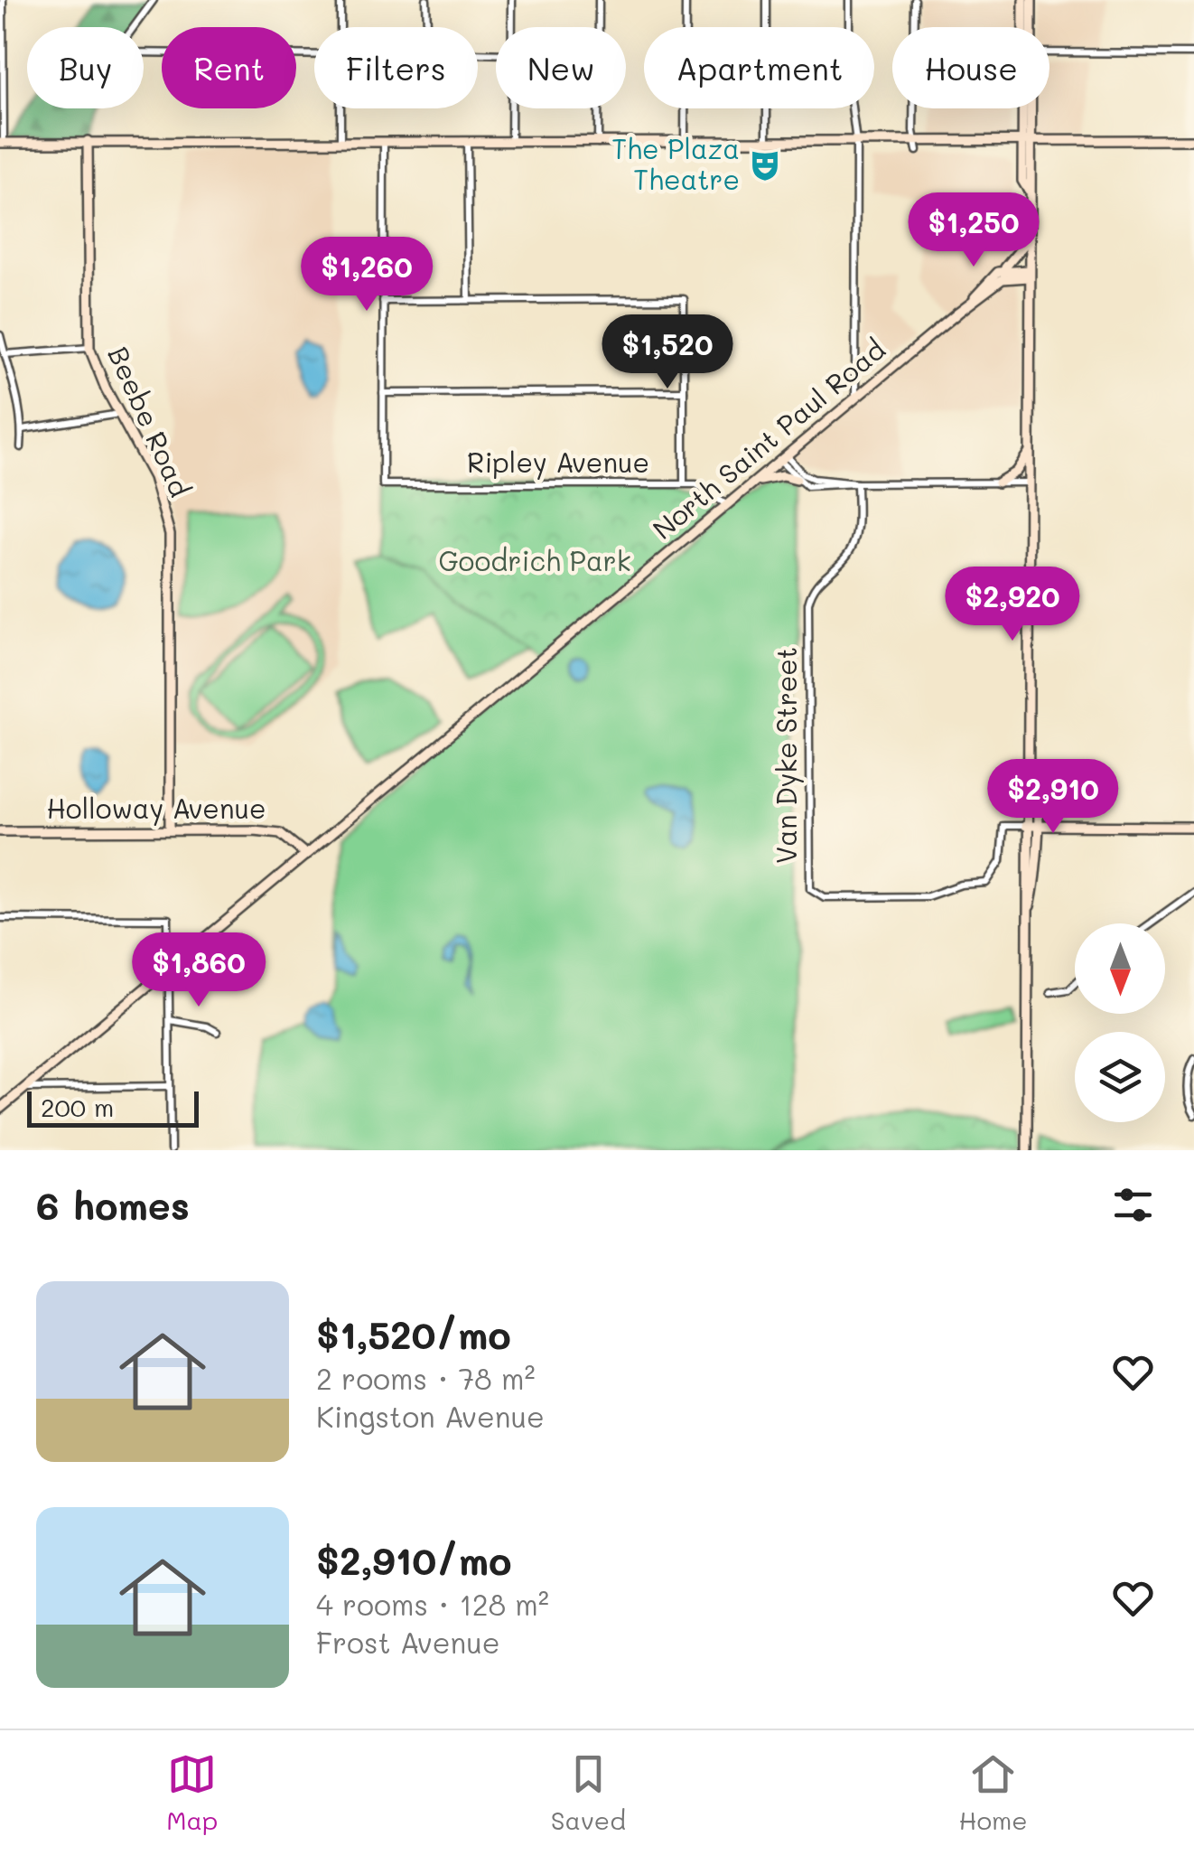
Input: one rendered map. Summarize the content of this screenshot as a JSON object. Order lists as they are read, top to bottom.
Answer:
{
  "streets": {
    "street": [
      "Beebe Road",
      "North Saint Paul Road",
      "Ripley Avenue",
      "Van Dyke Street",
      "Holloway Avenue"
    ]
  },
  "crossings": [
    ["Beebe Road", "Holloway Avenue"],
    ["North Saint Paul Road", "Ripley Avenue"],
    ["North Saint Paul Road", "Holloway Avenue"]
  ],
  "parks": ["Goodrich Park"],
  "places": {
    "theatre": ["The Plaza Theatre"]
  },
  "scale_bar": "200 m",
  "north": "bottom",
  "page": {
    "chip": [
      "Buy",
      "Rent",
      "Filters",
      "New",
      "Apartment",
      "House"
    ],
    "price": [
      "$1,250",
      "$1,260",
      "$1,520",
      "$2,920",
      "$2,910",
      "$1,860"
    ],
    "scale": "200 m",
    "heading": "6 homes",
    "list": [
      {
        "name": "$1,520/mo",
        "note": "2 rooms · 78 m² · Kingston Avenue"
      },
      {
        "name": "$2,910/mo",
        "note": "4 rooms · 128 m² · Frost Avenue"
      }
    ],
    "tabs": ["Map", "Saved", "Home"]
  }
}
